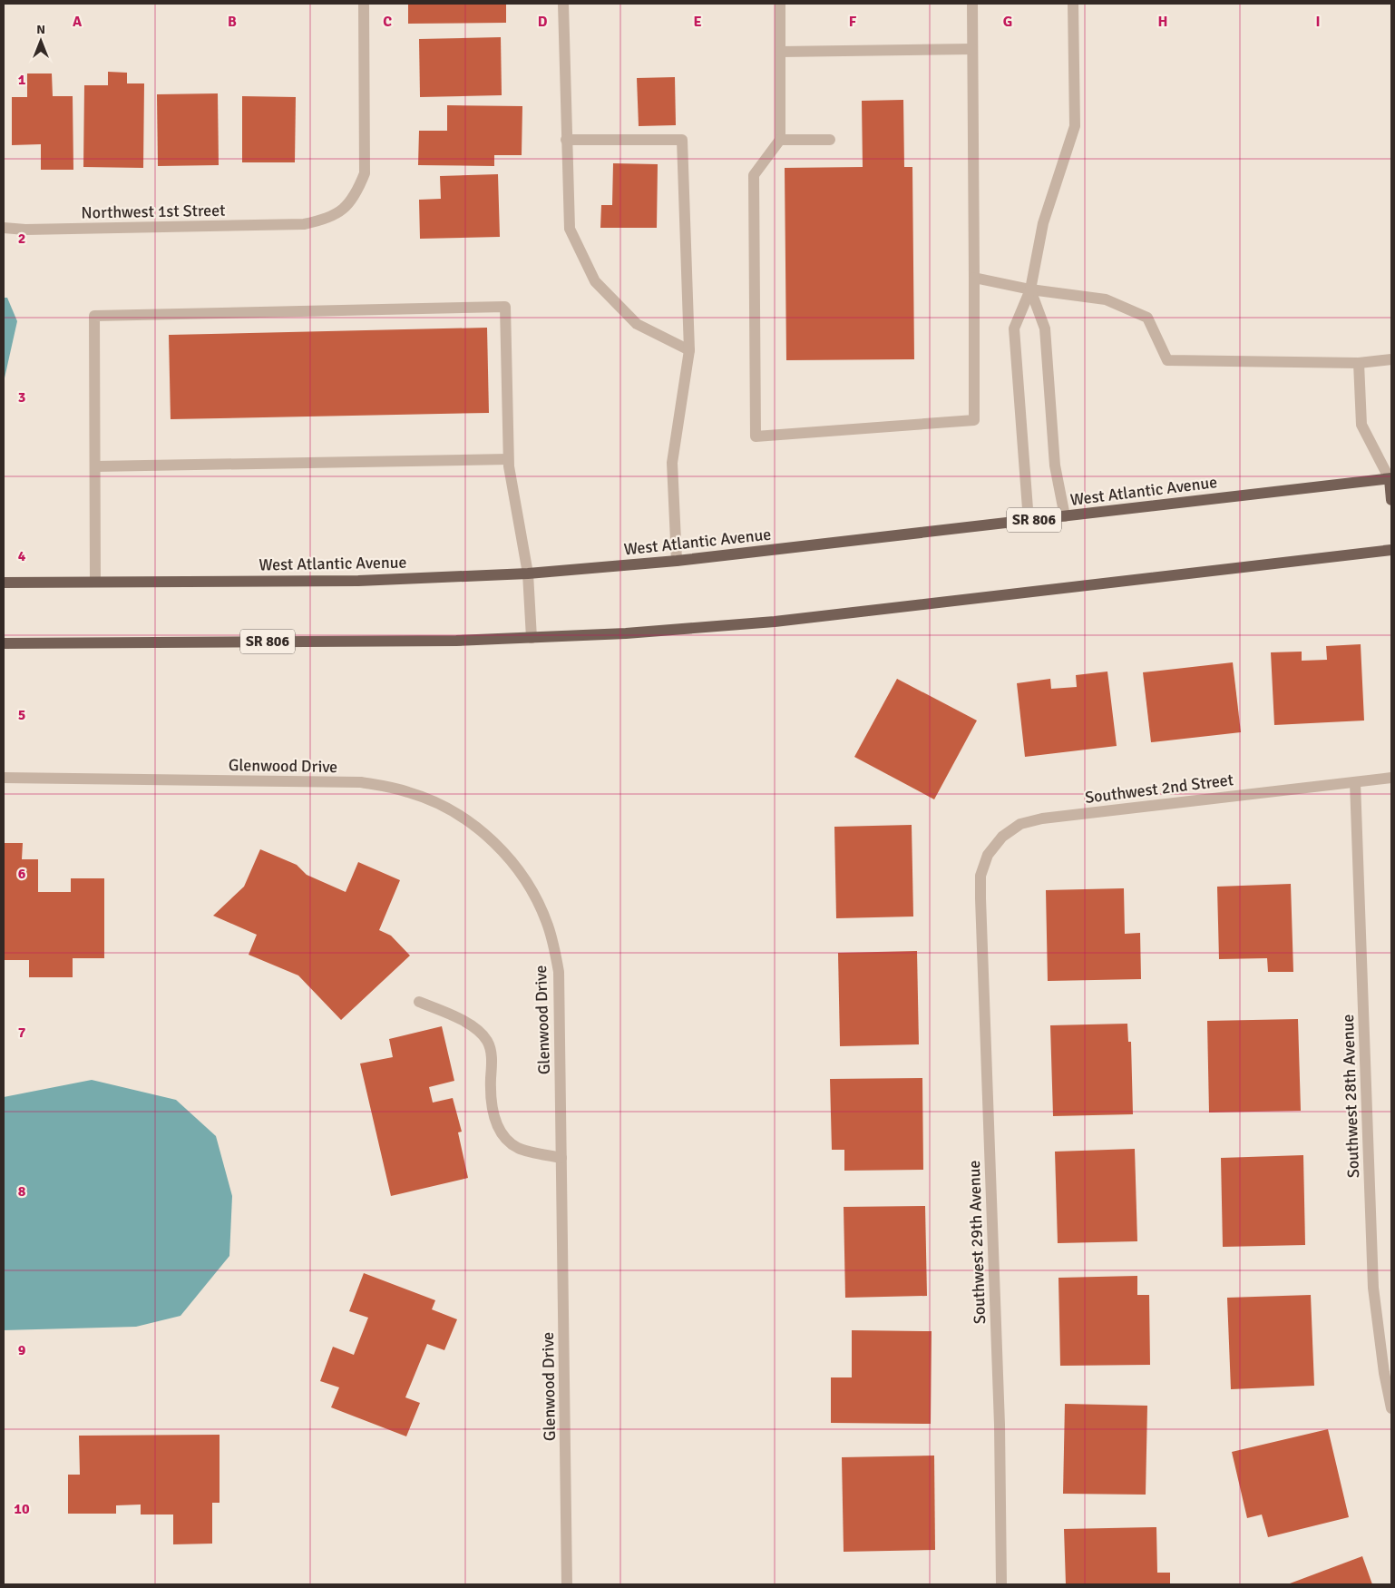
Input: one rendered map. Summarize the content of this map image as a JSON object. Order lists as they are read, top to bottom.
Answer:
{
  "streets": {
    "main road": ["West Atlantic Avenue", "SR 806"],
    "street": [
      "Northwest 1st Street",
      "Glenwood Drive",
      "Southwest 2nd Street",
      "Southwest 28th Avenue",
      "Southwest 29th Avenue"
    ]
  },
  "crossings": [
    ["Southwest 2nd Street", "Southwest 28th Avenue"],
    ["Southwest 2nd Street", "Southwest 29th Avenue"]
  ],
  "north": "top",
  "grid": {
    "columns": [
      "A",
      "B",
      "C",
      "D",
      "E",
      "F",
      "G",
      "H",
      "I"
    ],
    "rows": [
      "1",
      "2",
      "3",
      "4",
      "5",
      "6",
      "7",
      "8",
      "9",
      "10"
    ]
  }
}
